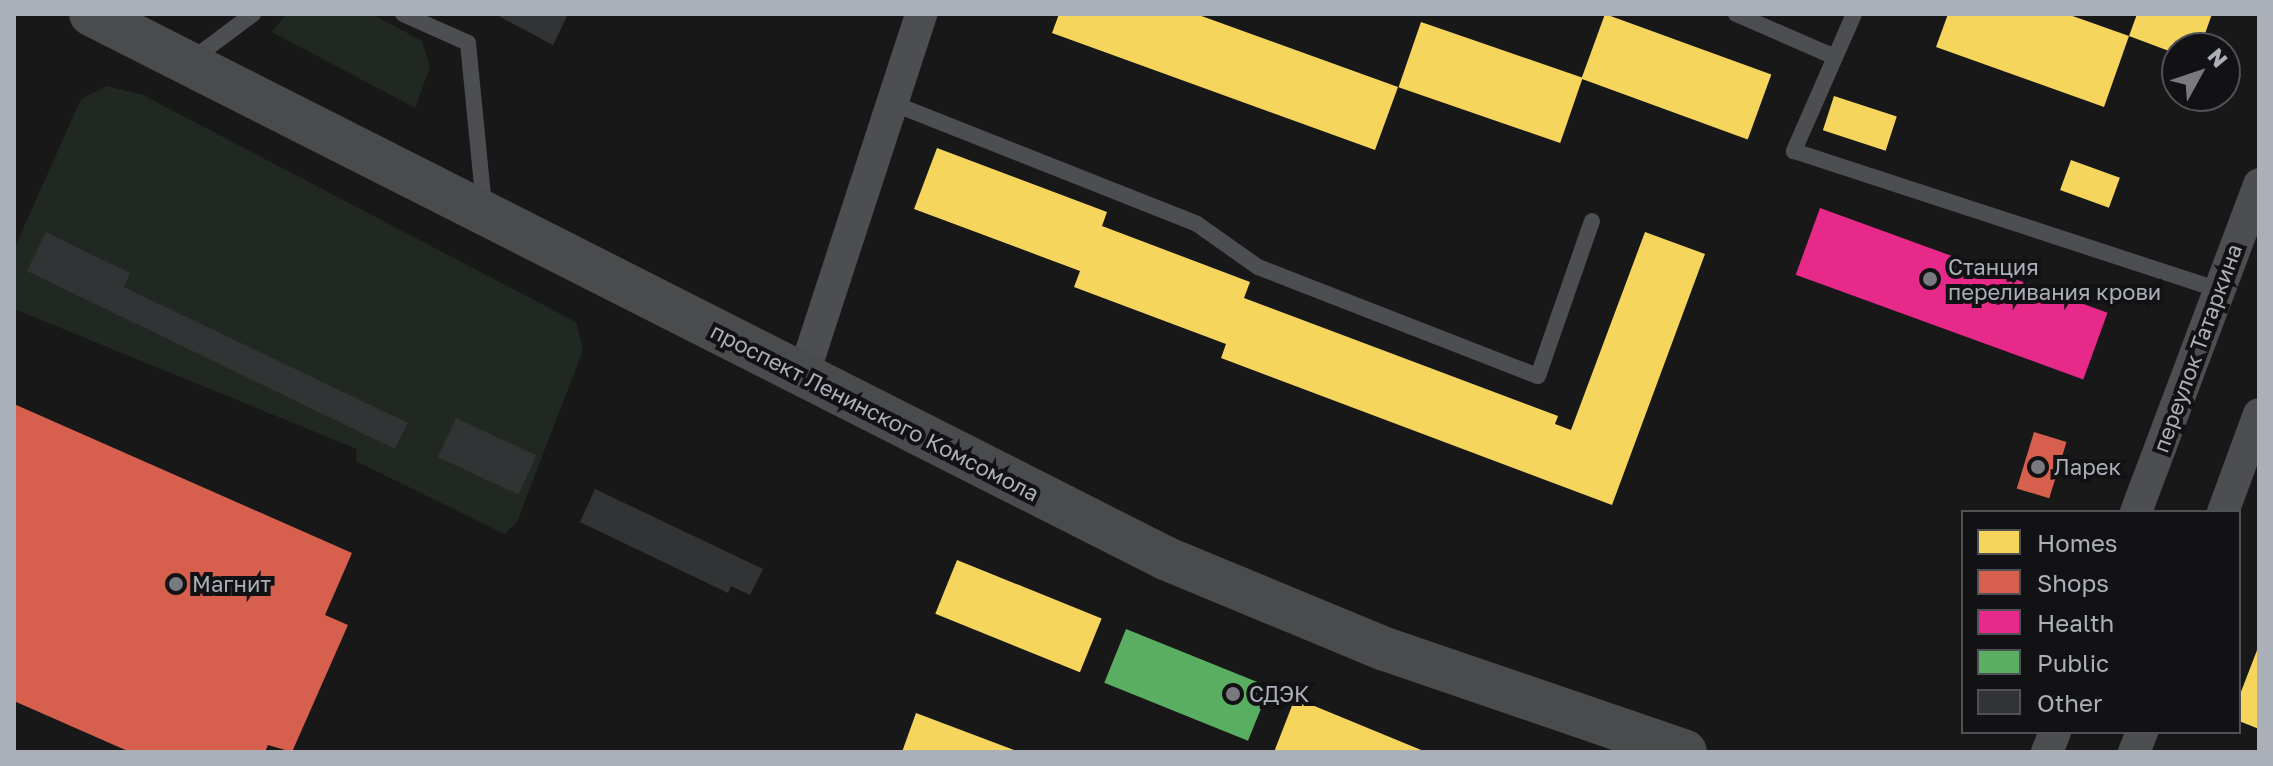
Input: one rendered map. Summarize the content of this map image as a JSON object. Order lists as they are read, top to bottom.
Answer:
{
  "streets": {
    "main road": ["проспект Ленинского Комсомола"],
    "street": ["переулок Татаркина"]
  },
  "places": [
    "Станция переливания крови",
    "Ларек",
    "Магнит",
    "СДЭК"
  ],
  "legend": [
    "Homes",
    "Shops",
    "Health",
    "Public",
    "Other"
  ],
  "north": "top right"
}
